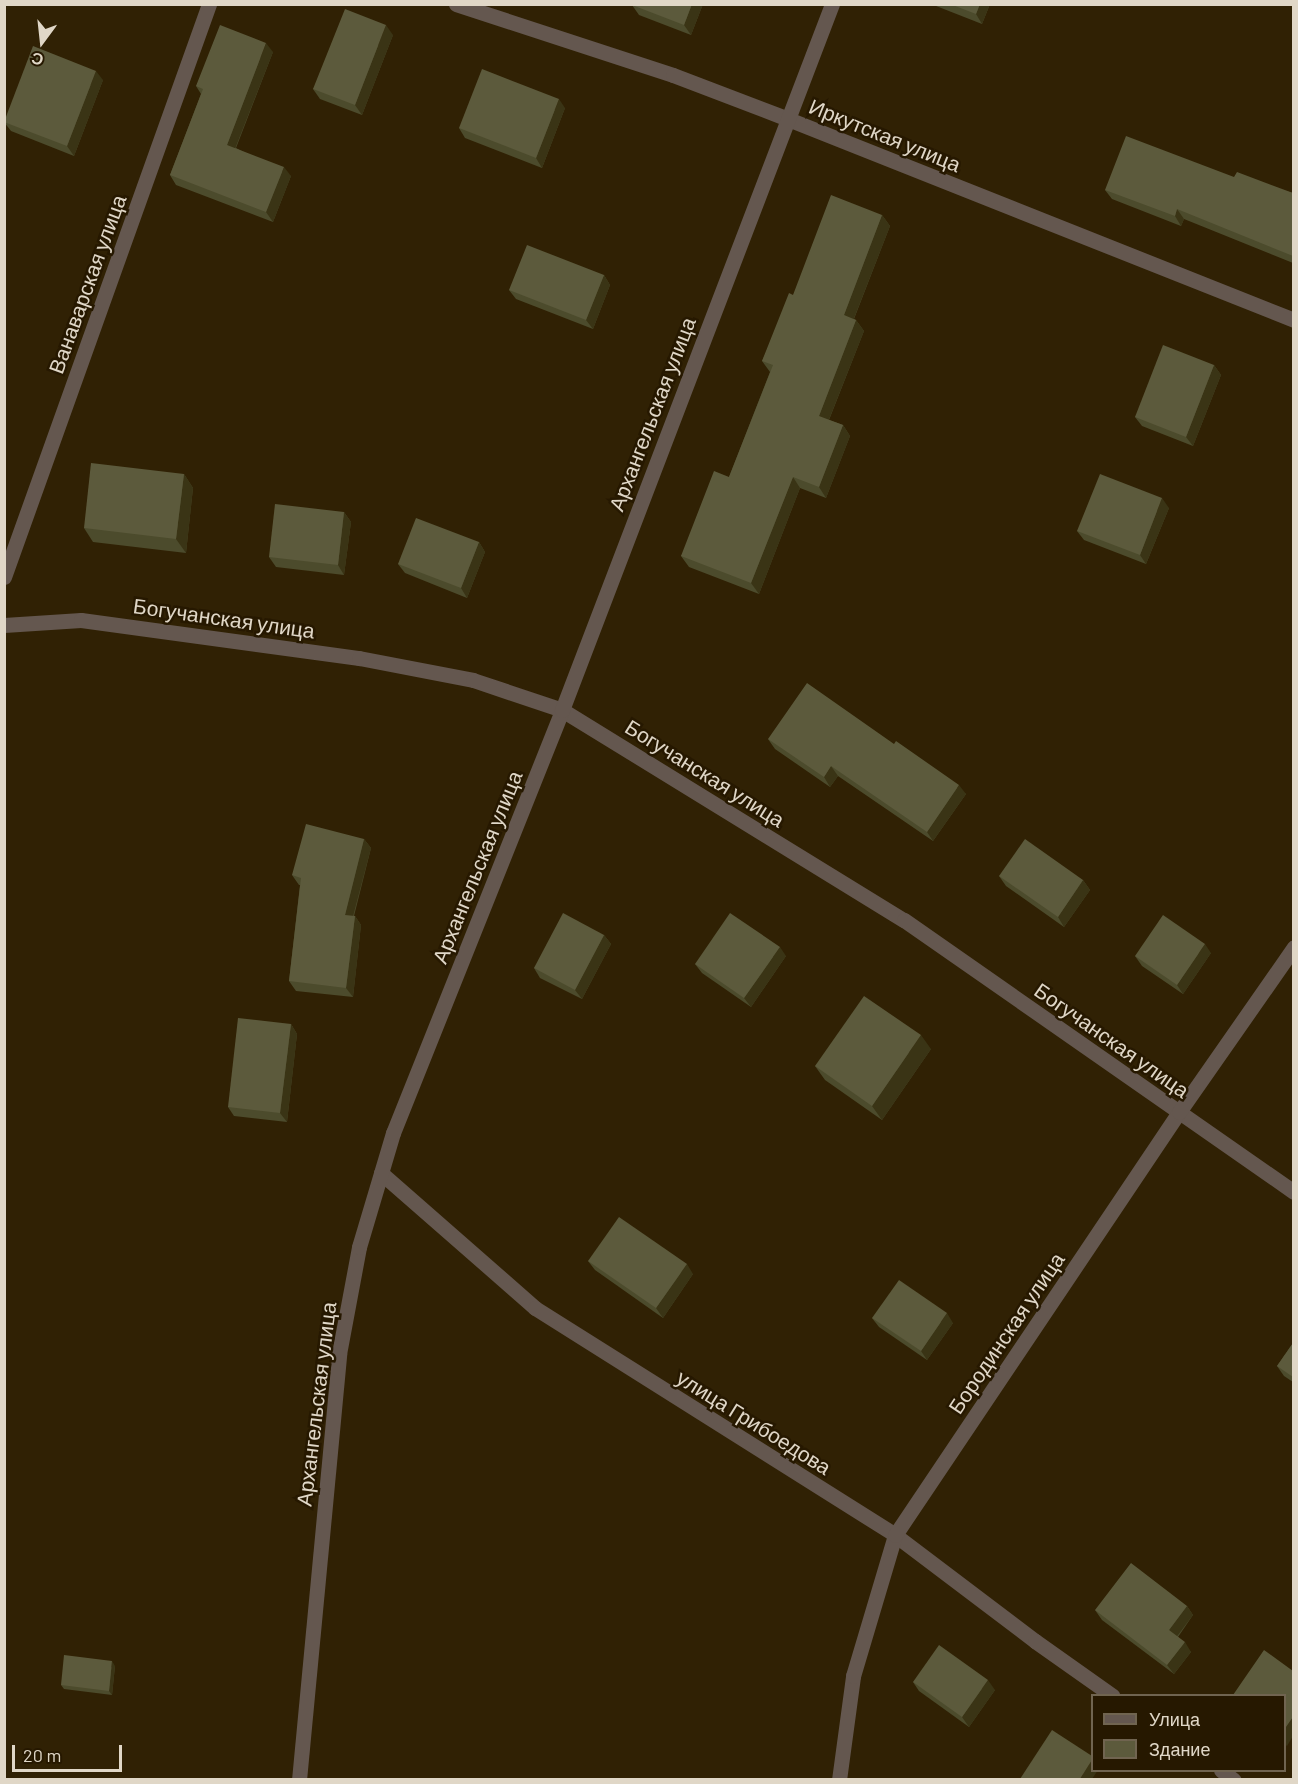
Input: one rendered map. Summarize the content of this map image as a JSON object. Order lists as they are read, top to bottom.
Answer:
{
  "streets": {
    "street": [
      "Иркутская улица",
      "Ванаварская улица",
      "Архангельская улица",
      "Богучанская улица",
      "Бородинская улица",
      "улица Грибоедова"
    ]
  },
  "crossings": [
    ["Иркутская улица", "Архангельская улица"],
    ["Архангельская улица", "Богучанская улица"],
    ["Архангельская улица", "улица Грибоедова"],
    ["Богучанская улица", "Бородинская улица"],
    ["Бородинская улица", "улица Грибоедова"]
  ],
  "legend": ["Улица", "Здание"],
  "scale_bar": "20 m",
  "north": "bottom"
}
